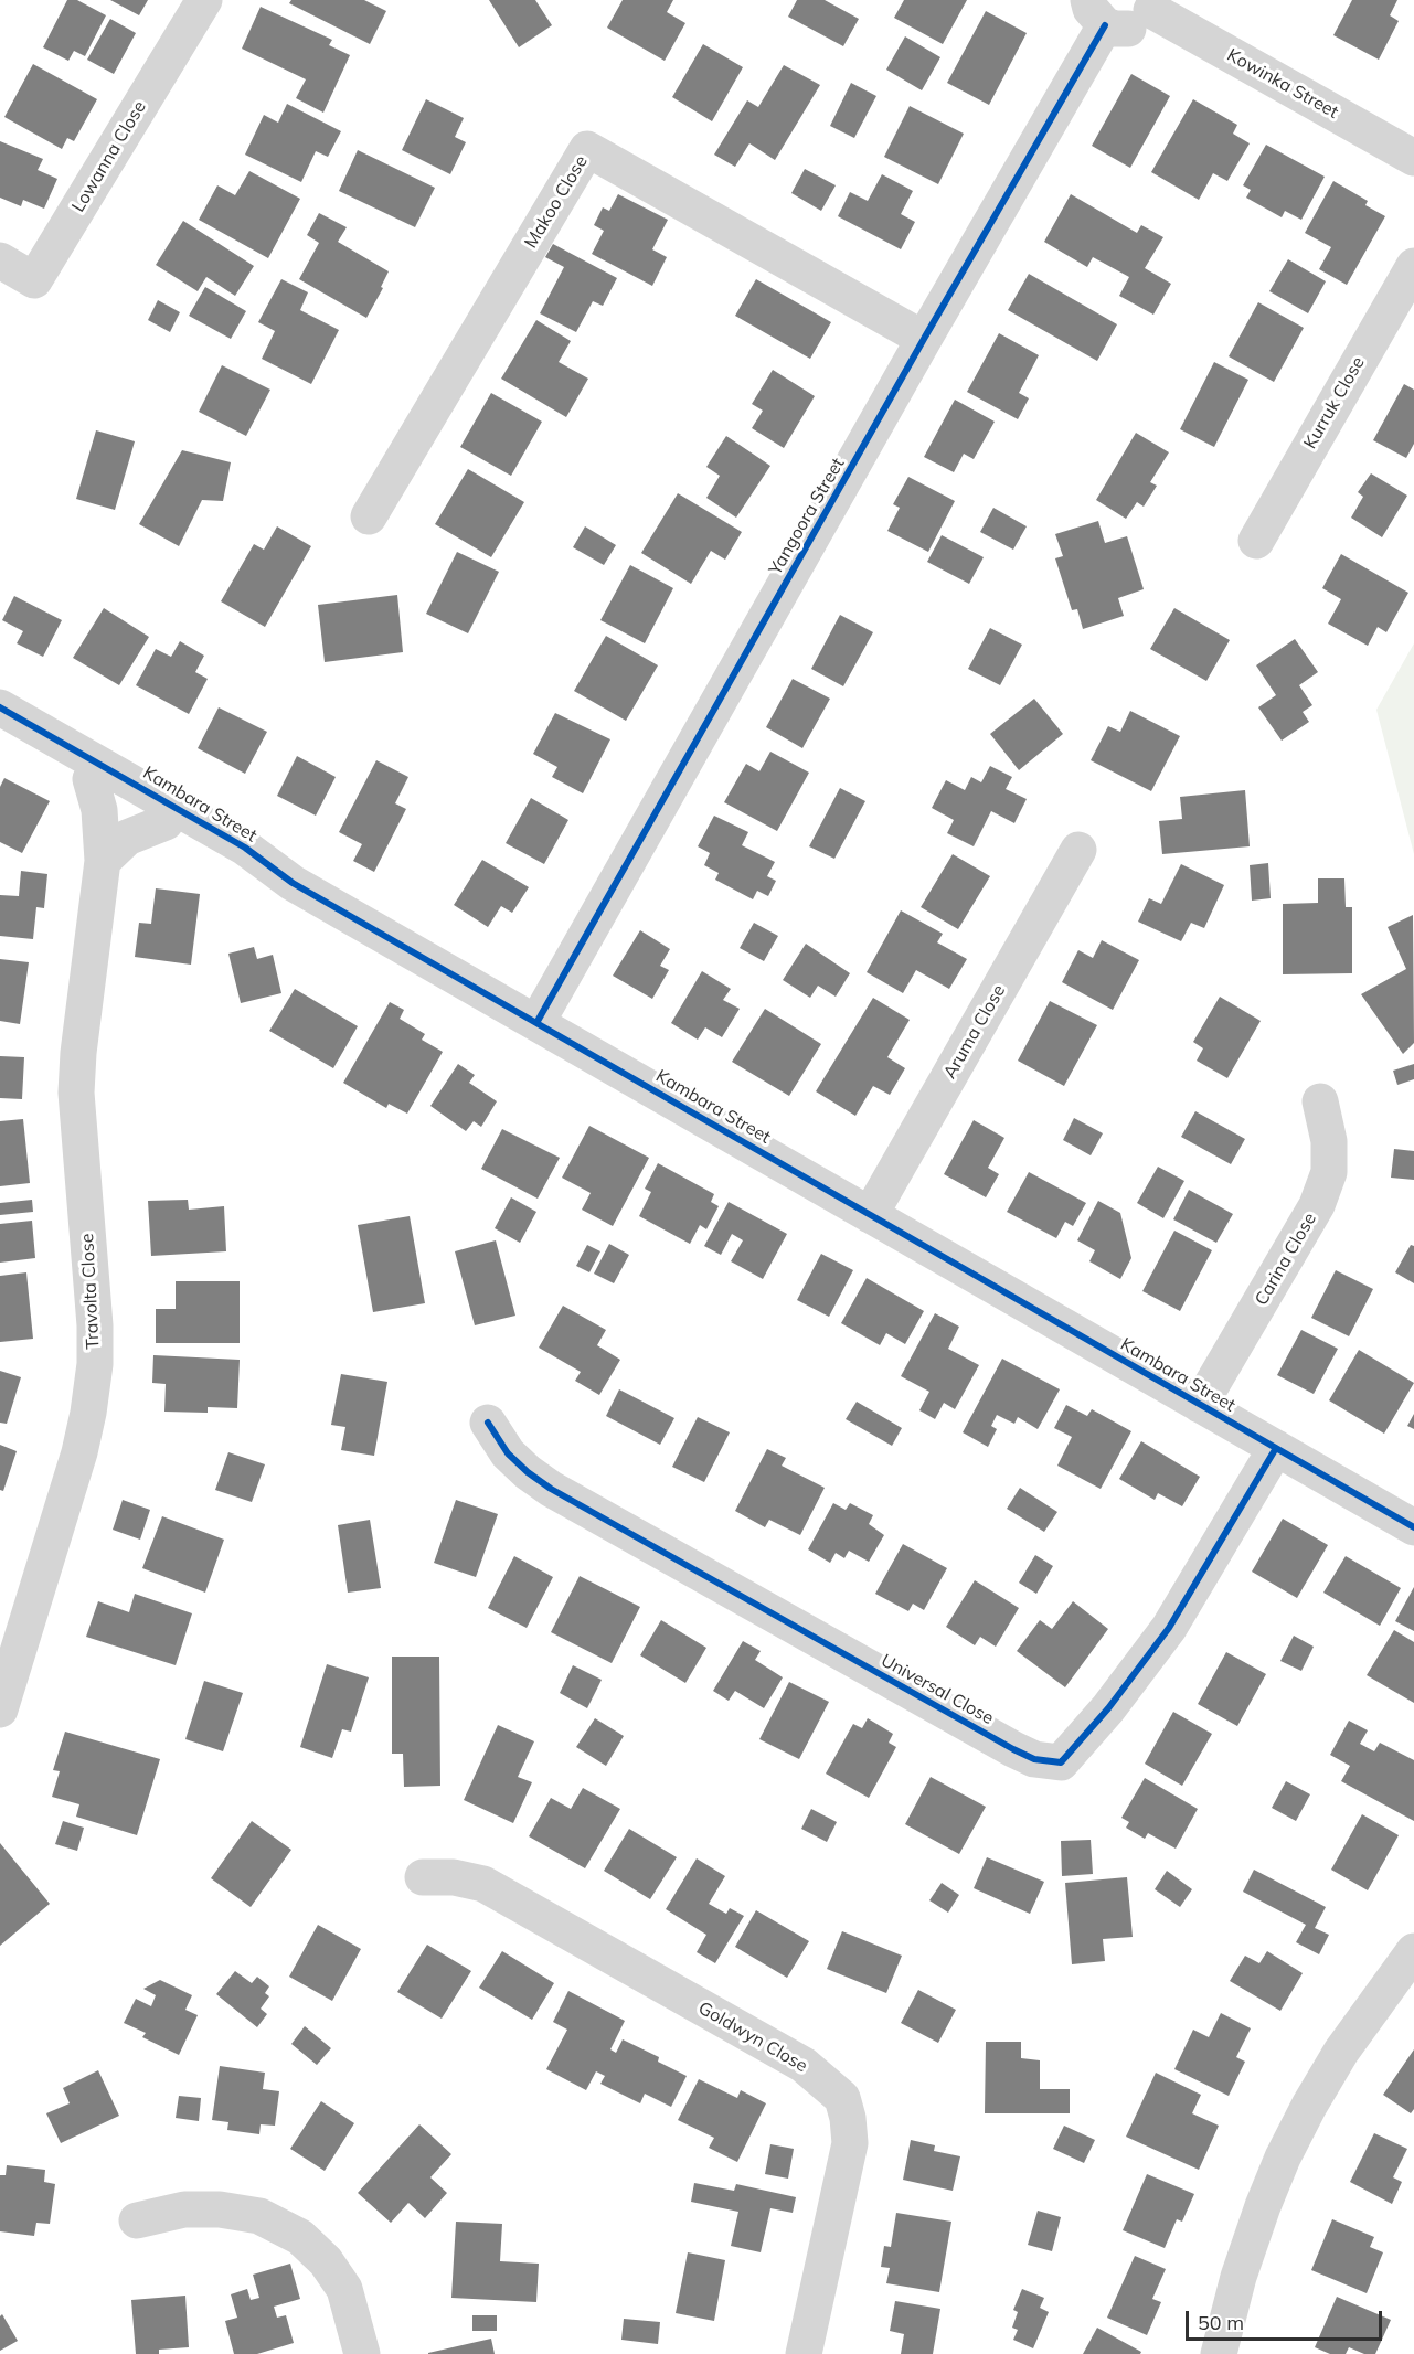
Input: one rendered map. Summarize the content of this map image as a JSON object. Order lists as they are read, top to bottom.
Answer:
{
  "streets": {
    "street": [
      "Kowinka Street",
      "Lowanna Close",
      "Makoo Close",
      "Kurruk Close",
      "Yangoora Street",
      "Kambara Street",
      "Aruma Close",
      "Carina Close",
      "Travolta Close",
      "Universal Close",
      "Goldwyn Close"
    ]
  },
  "crossings": [
    ["Makoo Close", "Yangoora Street"],
    ["Yangoora Street", "Kambara Street"],
    ["Kambara Street", "Aruma Close"],
    ["Kambara Street", "Carina Close"],
    ["Kambara Street", "Travolta Close"],
    ["Kambara Street", "Universal Close"]
  ],
  "scale_bar": "50 m"
}
